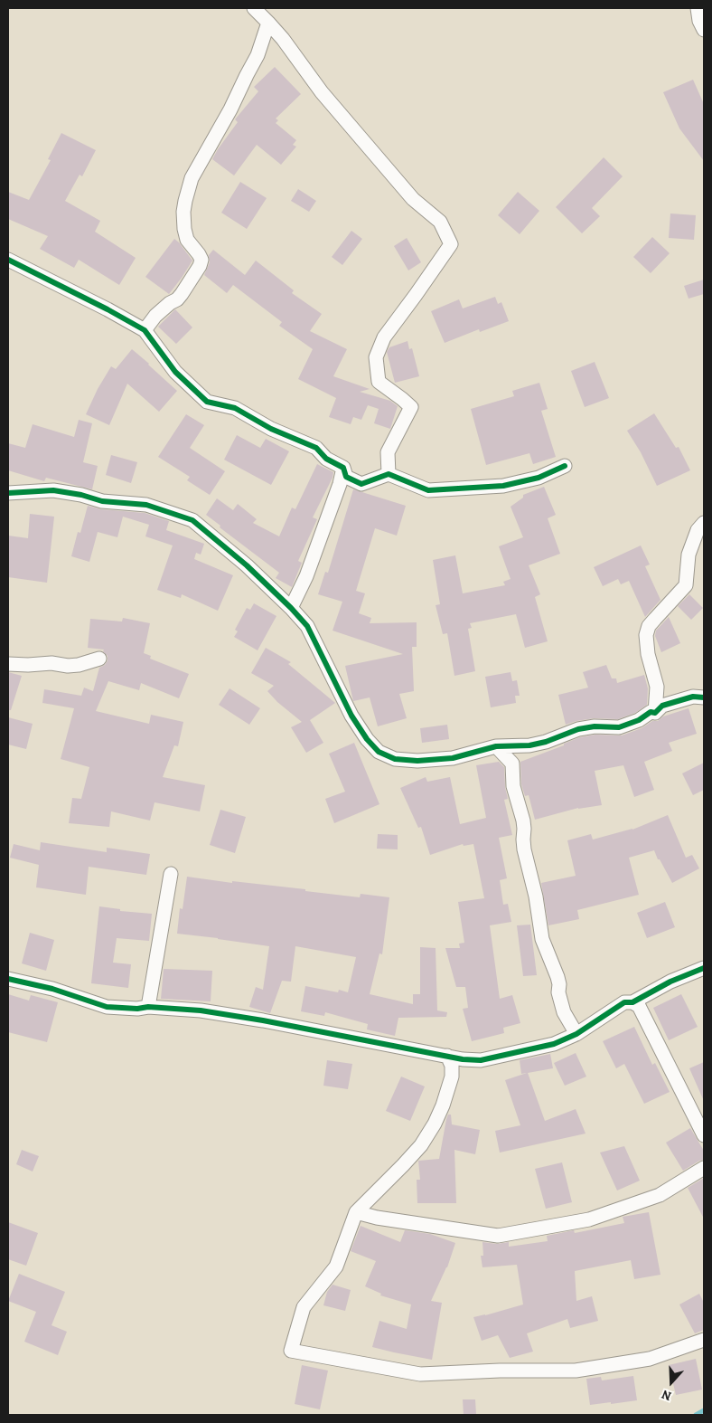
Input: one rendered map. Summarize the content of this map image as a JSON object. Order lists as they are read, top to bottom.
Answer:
{
  "north": "bottom"
}
